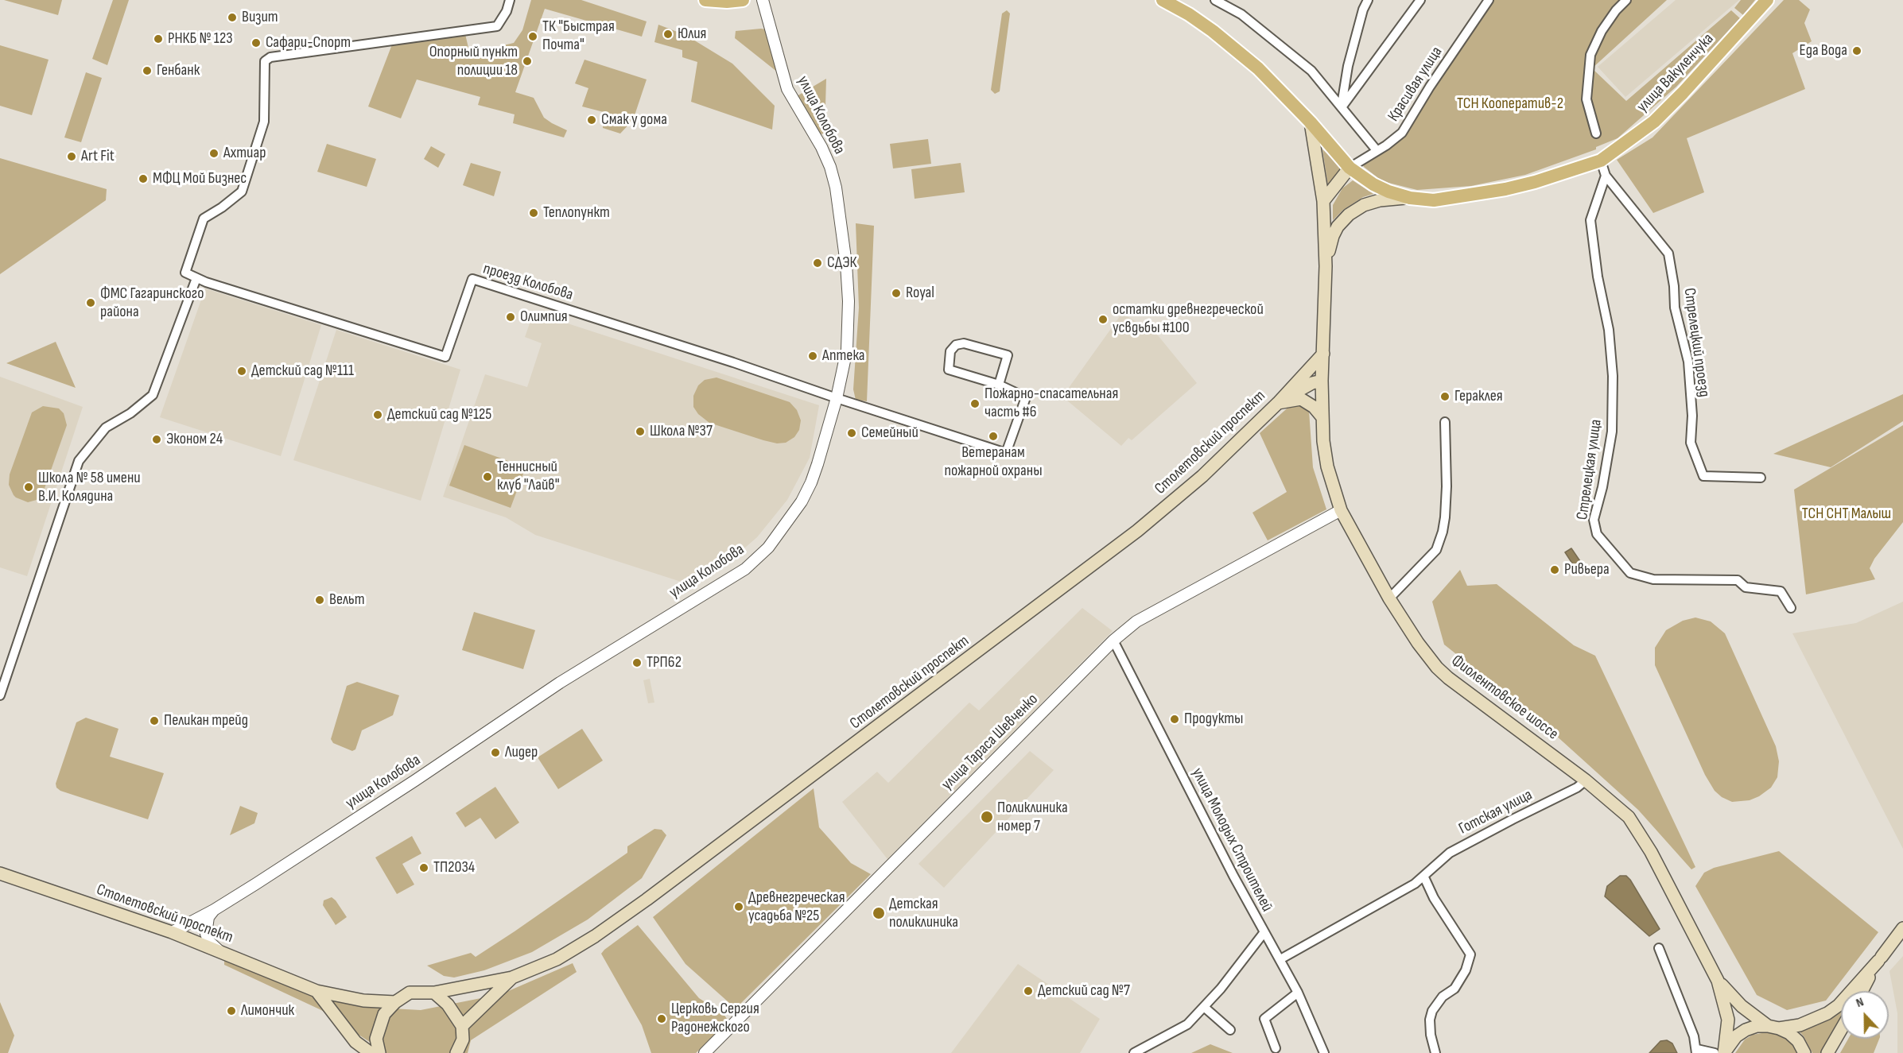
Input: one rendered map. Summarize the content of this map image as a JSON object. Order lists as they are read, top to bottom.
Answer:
{
  "streets": {
    "main road": ["улица Вакуленчука", "Столетовский проспект", "Фиолентовское шоссе"],
    "street": [
      "Красивая улица",
      "улица Колобова",
      "проезд Колобова",
      "Стрелецкий проезд",
      "Стрелецкая улица",
      "улица Тараса Шевченко",
      "Готская улица",
      "улица Молодых Строителей"
    ]
  },
  "crossings": [
    ["улица Колобова", "проезд Колобова"],
    ["улица Колобова", "Столетовский проспект"],
    ["Стрелецкий проезд", "Стрелецкая улица"],
    ["Столетовский проспект", "Фиолентовское шоссе"],
    ["Фиолентовское шоссе", "улица Тараса Шевченко"],
    ["Фиолентовское шоссе", "Готская улица"],
    ["улица Тараса Шевченко", "улица Молодых Строителей"],
    ["Готская улица", "улица Молодых Строителей"]
  ],
  "parks": ["ТСН Кооператив-2", "ТСН СНТ Малыш"],
  "places": [
    "Визит",
    "Юлия",
    "ТК \"Быстрая Почта\"",
    "РНКБ № 123",
    "Сафари-Спорт",
    "Еда Вода",
    "Опорный пункт полиции 18",
    "Генбанк",
    "Смак у дома",
    "Ахтиар",
    "Art Fit",
    "МФЦ Мой Бизнес",
    "Теплопункт",
    "СДЭК",
    "Royal",
    "ФМС Гагаринского района",
    "Олимпия",
    "остатки древнегреческой усвдьбы #100",
    "Аптека",
    "Детский сад №111",
    "Гераклея",
    "Пожарно-спасательная часть #6",
    "Детский сад №125",
    "Школа №37",
    "Семейный",
    "Ветеранам пожарной охраны",
    "Эконом 24",
    "Теннисный клуб \"Лайв\"",
    "Школа № 58 имени В.И. Колядина",
    "Ривьера",
    "Вельт",
    "ТРП62",
    "Продукты",
    "Пеликан трейд",
    "Лидер",
    "Поликлиника номер 7",
    "ТП2034",
    "Древнегреческая усадьба №25",
    "Детская поликлиника",
    "Детский сад №7",
    "Лимончик",
    "Церковь Сергия Радонежского"
  ],
  "north": "top"
}
